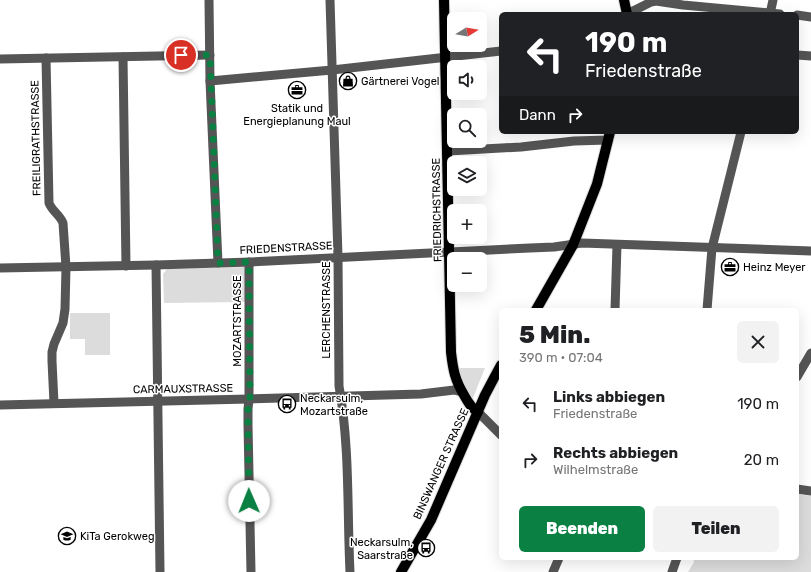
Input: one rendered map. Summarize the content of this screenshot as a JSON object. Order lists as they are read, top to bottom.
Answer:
{
  "streets": {
    "main road": ["FRIEDRICHSTRASSE", "BINSWANGER STRASSE"],
    "street": [
      "FREILIGRATHSTRASSE",
      "FRIEDENSTRASSE",
      "LERCHENSTRASSE",
      "MOZARTSTRASSE",
      "CARMAUXSTRASSE"
    ]
  },
  "crossings": [
    ["FREILIGRATHSTRASSE", "FRIEDENSTRASSE"],
    ["FREILIGRATHSTRASSE", "CARMAUXSTRASSE"],
    ["FRIEDRICHSTRASSE", "CARMAUXSTRASSE"],
    ["FRIEDRICHSTRASSE", "BINSWANGER STRASSE"],
    ["FRIEDENSTRASSE", "LERCHENSTRASSE"],
    ["FRIEDENSTRASSE", "MOZARTSTRASSE"],
    ["LERCHENSTRASSE", "CARMAUXSTRASSE"],
    ["MOZARTSTRASSE", "CARMAUXSTRASSE"]
  ],
  "places": {
    "shop": ["Gärtnerei Vogel"],
    "office": ["Statik und Energieplanung Maul", "Heinz Meyer"],
    "bus stop": ["Neckarsulm, Mozartstraße", "Neckarsulm, Saarstraße"],
    "school or university": ["KiTa Gerokweg"]
  },
  "north": "right",
  "page": {
    "map_buttons": ["+", "−"],
    "turn": ["190 m", "Friedenstraße"],
    "then": "Dann",
    "heading": ["5 Min.", "390 m · 07:04"],
    "list": [
      {
        "name": "Links abbiegen",
        "note": "Friedenstraße",
        "value": "190 m"
      },
      {
        "name": "Rechts abbiegen",
        "note": "Wilhelmstraße",
        "value": "20 m"
      }
    ],
    "buttons": ["Beenden", "Teilen"]
  }
}
